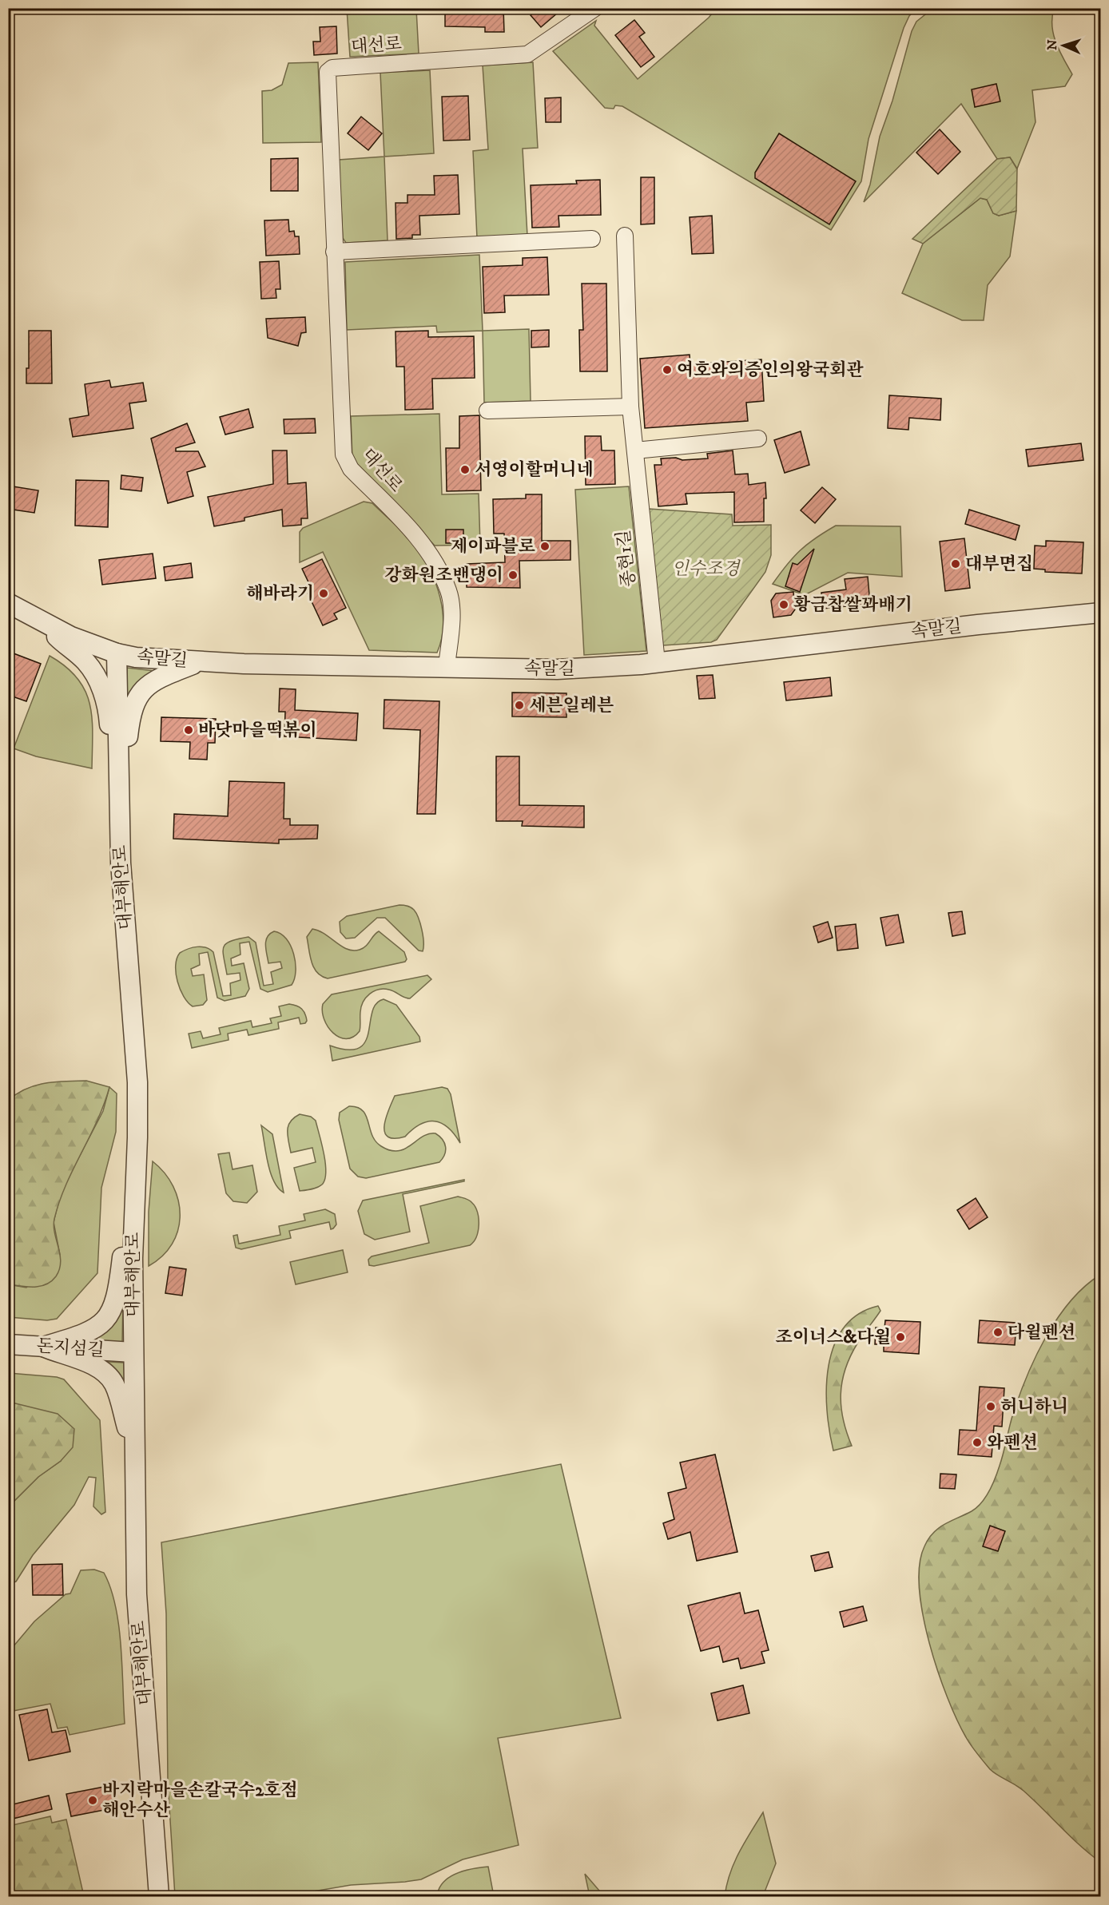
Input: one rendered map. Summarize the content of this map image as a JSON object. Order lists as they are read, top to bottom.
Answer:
{
  "streets": {
    "street": [
      "대선로",
      "종현1길",
      "속말길",
      "대부해안로",
      "돈지섬길"
    ]
  },
  "crossings": [
    ["대선로", "속말길"],
    ["종현1길", "속말길"],
    ["속말길", "대부해안로"],
    ["대부해안로", "돈지섬길"]
  ],
  "parks": ["인수조경"],
  "places": [
    "여호와의증인의왕국회관",
    "서영이할머니네",
    "제이파블로",
    "대부면집",
    "강화원조밴댕이",
    "해바라기",
    "황금찹쌀꽈배기",
    "세븐일레븐",
    "바닷마을떡볶이",
    "다윌펜션",
    "조이너스&다윌",
    "허니하니",
    "와펜션",
    "바지락마을손칼국수2호점 해안수산"
  ],
  "north": "left"
}
